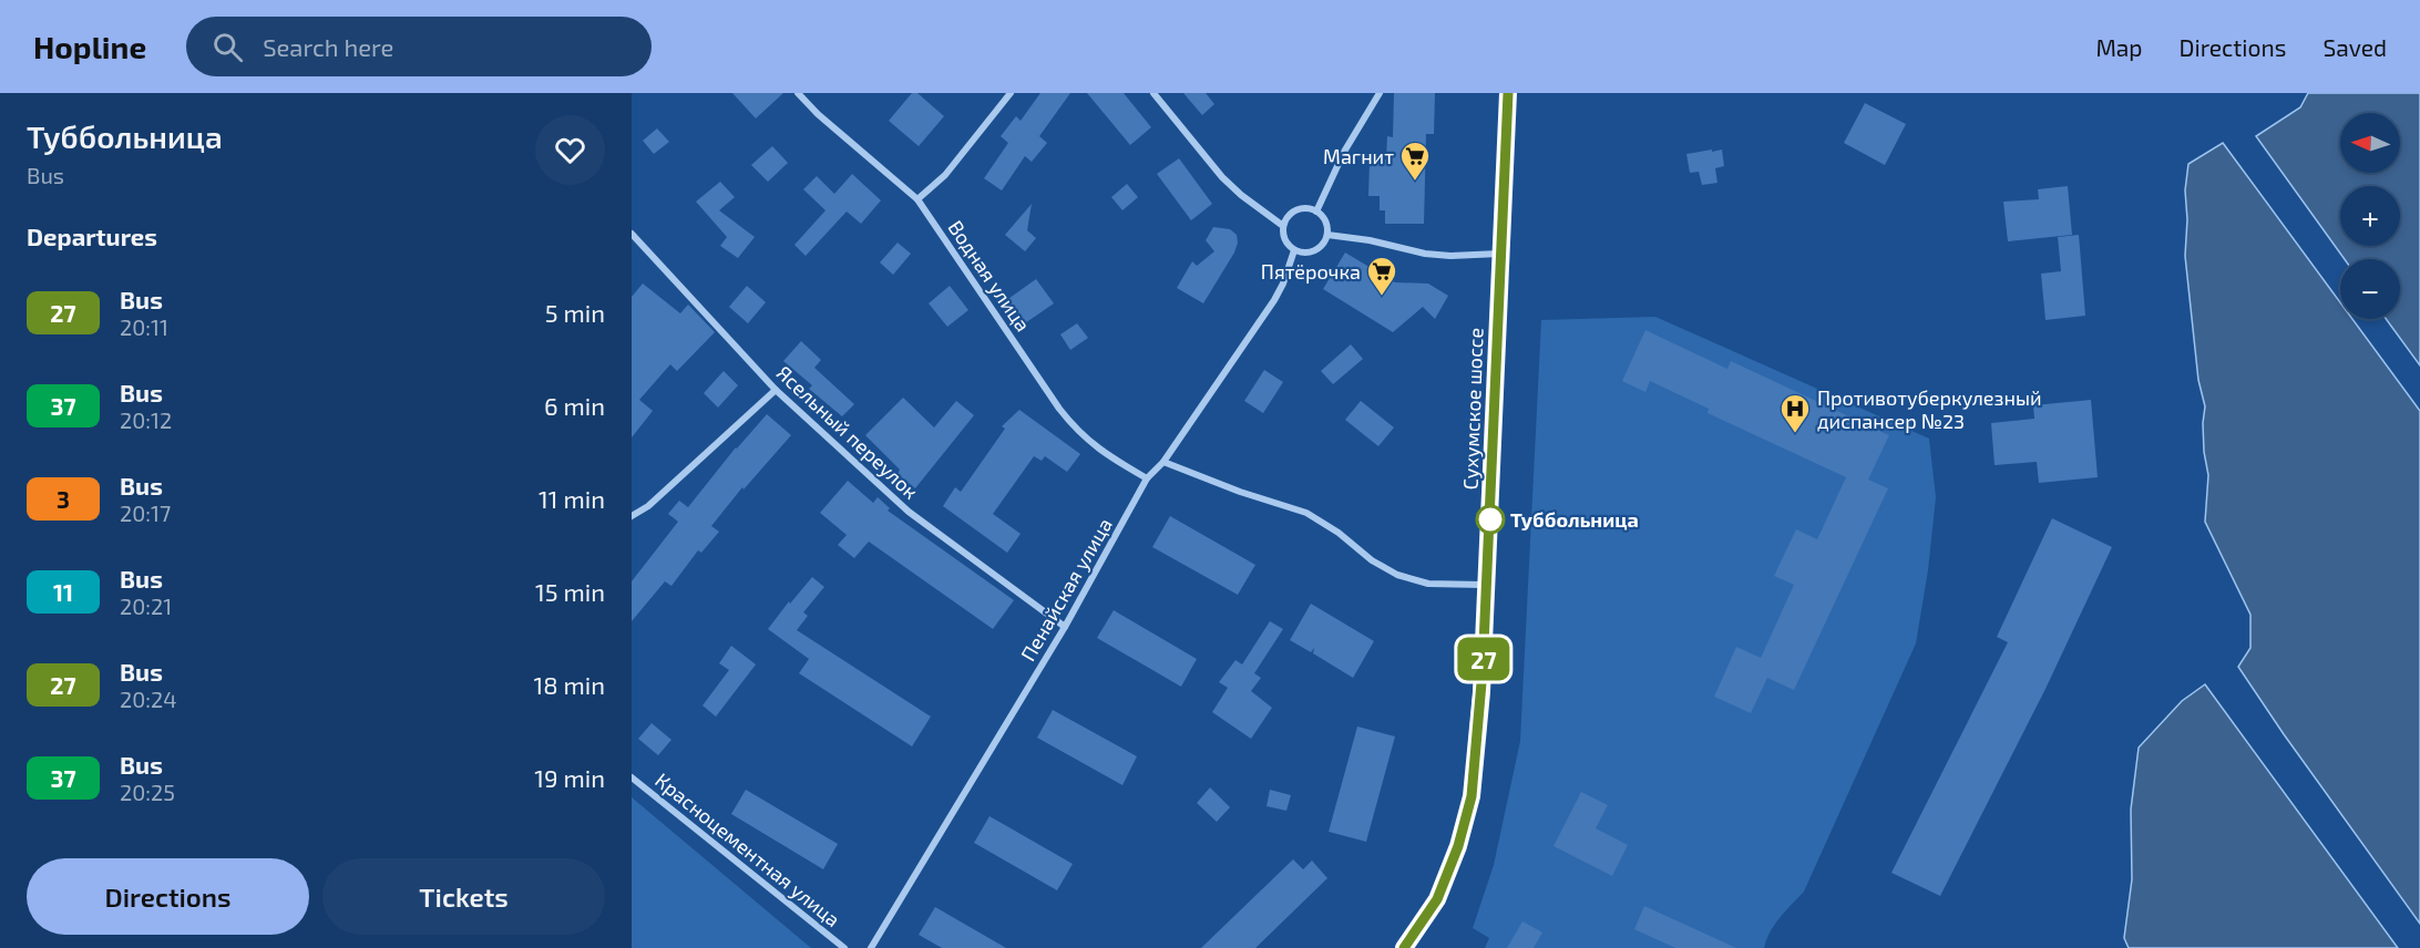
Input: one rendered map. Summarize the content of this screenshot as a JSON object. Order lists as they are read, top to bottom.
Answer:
{
  "streets": {
    "highway": ["Сухумское шоссе"],
    "street": [
      "Водная улица",
      "Ясельный переулок",
      "Пенайская улица",
      "Красноцементная улица"
    ]
  },
  "crossings": [
    ["Водная улица", "Пенайская улица"],
    ["Ясельный переулок", "Пенайская улица"]
  ],
  "places": {
    "supermarket": ["Магнит", "Пятёрочка"],
    "hospital": ["Противотуберкулезный диспансер №23"],
    "other": ["Туббольница"]
  },
  "lines": ["bus line 27"],
  "north": "left",
  "page": {
    "header": "Hopline",
    "search": "Search here",
    "nav": ["Map", "Directions", "Saved"],
    "heading": [
      ["Туббольница", "Bus"],
      "Departures"
    ],
    "on_map": "27",
    "map_buttons": ["+", "−"],
    "list": [
      {
        "mark": "27",
        "name": "Bus",
        "note": "20:11",
        "value": "5 min"
      },
      {
        "mark": "37",
        "name": "Bus",
        "note": "20:12",
        "value": "6 min"
      },
      {
        "mark": "3",
        "name": "Bus",
        "note": "20:17",
        "value": "11 min"
      },
      {
        "mark": "11",
        "name": "Bus",
        "note": "20:21",
        "value": "15 min"
      },
      {
        "mark": "27",
        "name": "Bus",
        "note": "20:24",
        "value": "18 min"
      },
      {
        "mark": "37",
        "name": "Bus",
        "note": "20:25",
        "value": "19 min"
      }
    ],
    "buttons": ["Directions", "Tickets"]
  }
}
